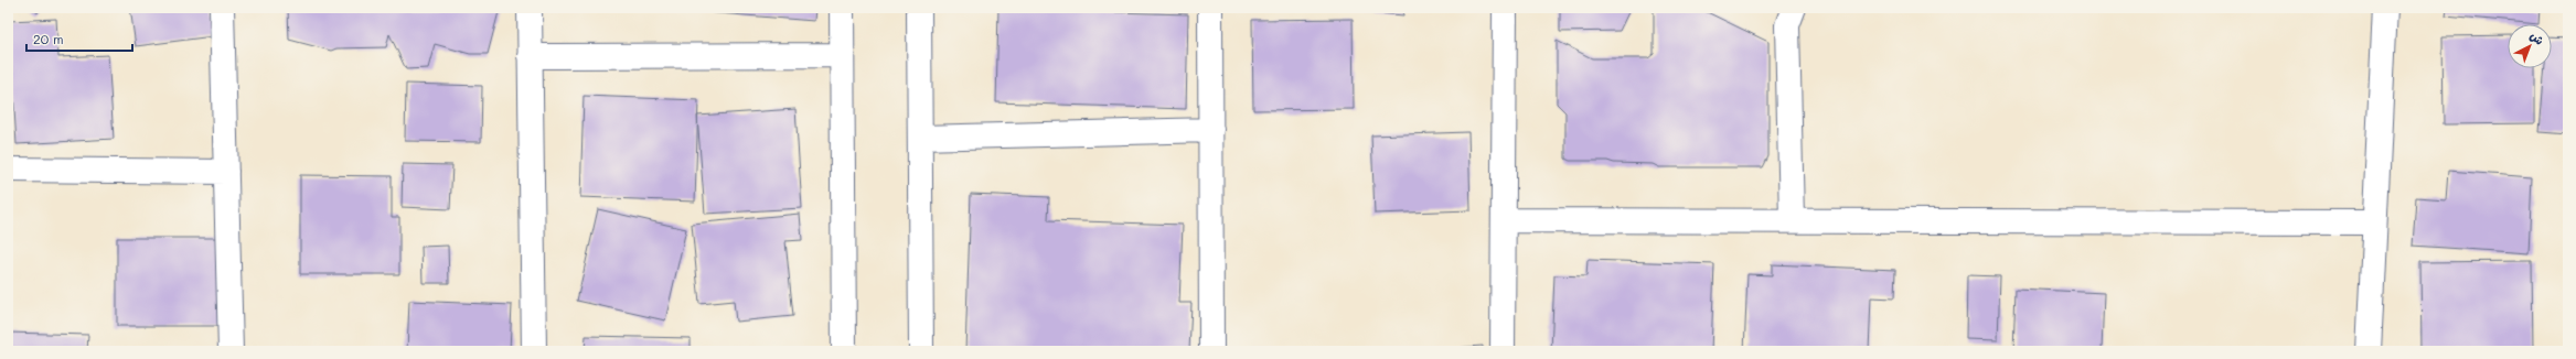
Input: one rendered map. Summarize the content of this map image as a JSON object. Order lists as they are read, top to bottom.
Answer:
{
  "scale_bar": "20 m",
  "north": "top right"
}
